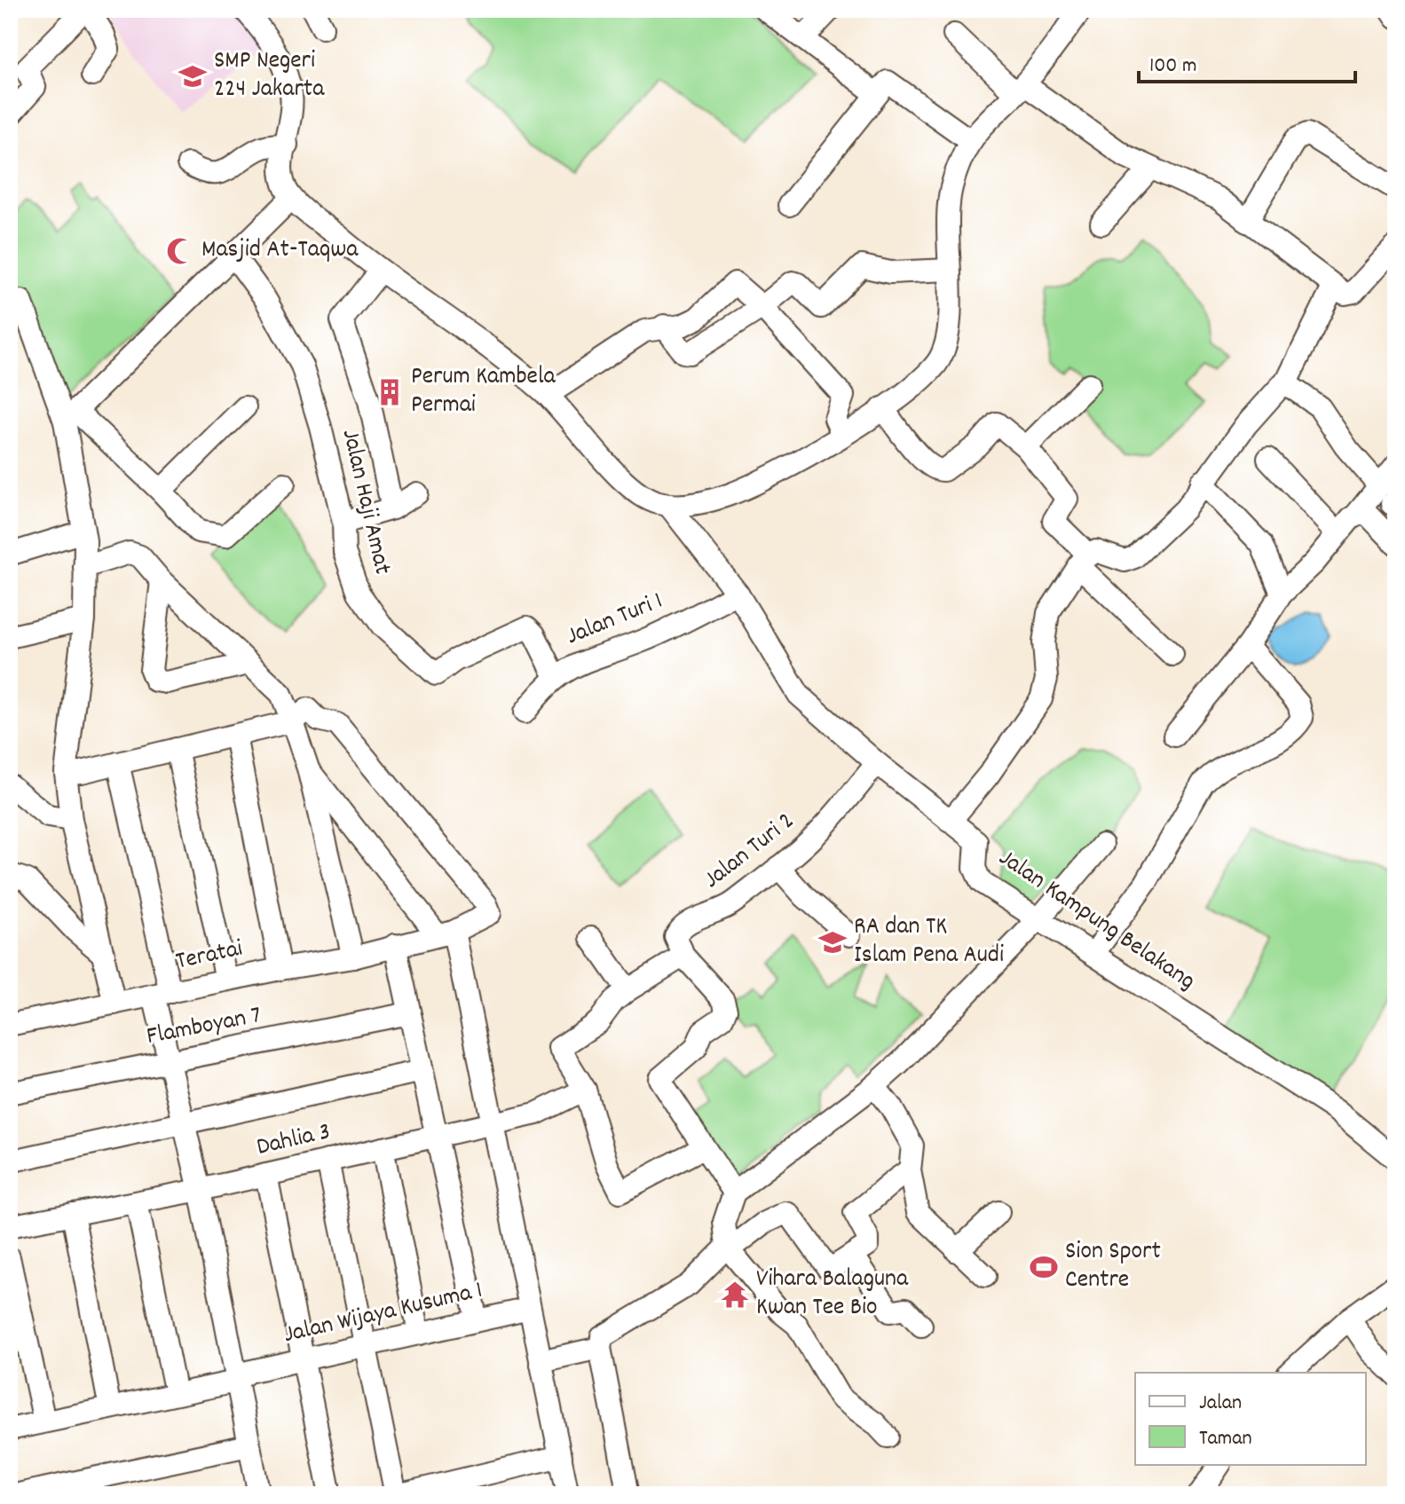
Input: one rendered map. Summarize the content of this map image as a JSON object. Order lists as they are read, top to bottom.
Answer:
{
  "streets": {
    "street": [
      "Jalan Haji Amat",
      "Jalan Turi 1",
      "Jalan Turi 2",
      "Jalan Kampung Belakang",
      "Teratai",
      "Flamboyan 7",
      "Dahlia 3",
      "Jalan Wijaya Kusuma 1"
    ]
  },
  "crossings": [
    ["Jalan Haji Amat", "Jalan Turi 1"],
    ["Jalan Turi 1", "Jalan Kampung Belakang"],
    ["Jalan Turi 2", "Jalan Kampung Belakang"]
  ],
  "places": {
    "school or university": ["SMP Negeri 224 Jakarta", "RA dan TK Islam Pena Audi"],
    "mosque": ["Masjid At-Taqwa"],
    "building": ["Perum Kambela Permai"],
    "sports": ["Sion Sport Centre"],
    "temple": ["Vihara Balaguna Kwan Tee Bio"]
  },
  "legend": ["Jalan", "Taman"],
  "scale_bar": "100 m"
}
